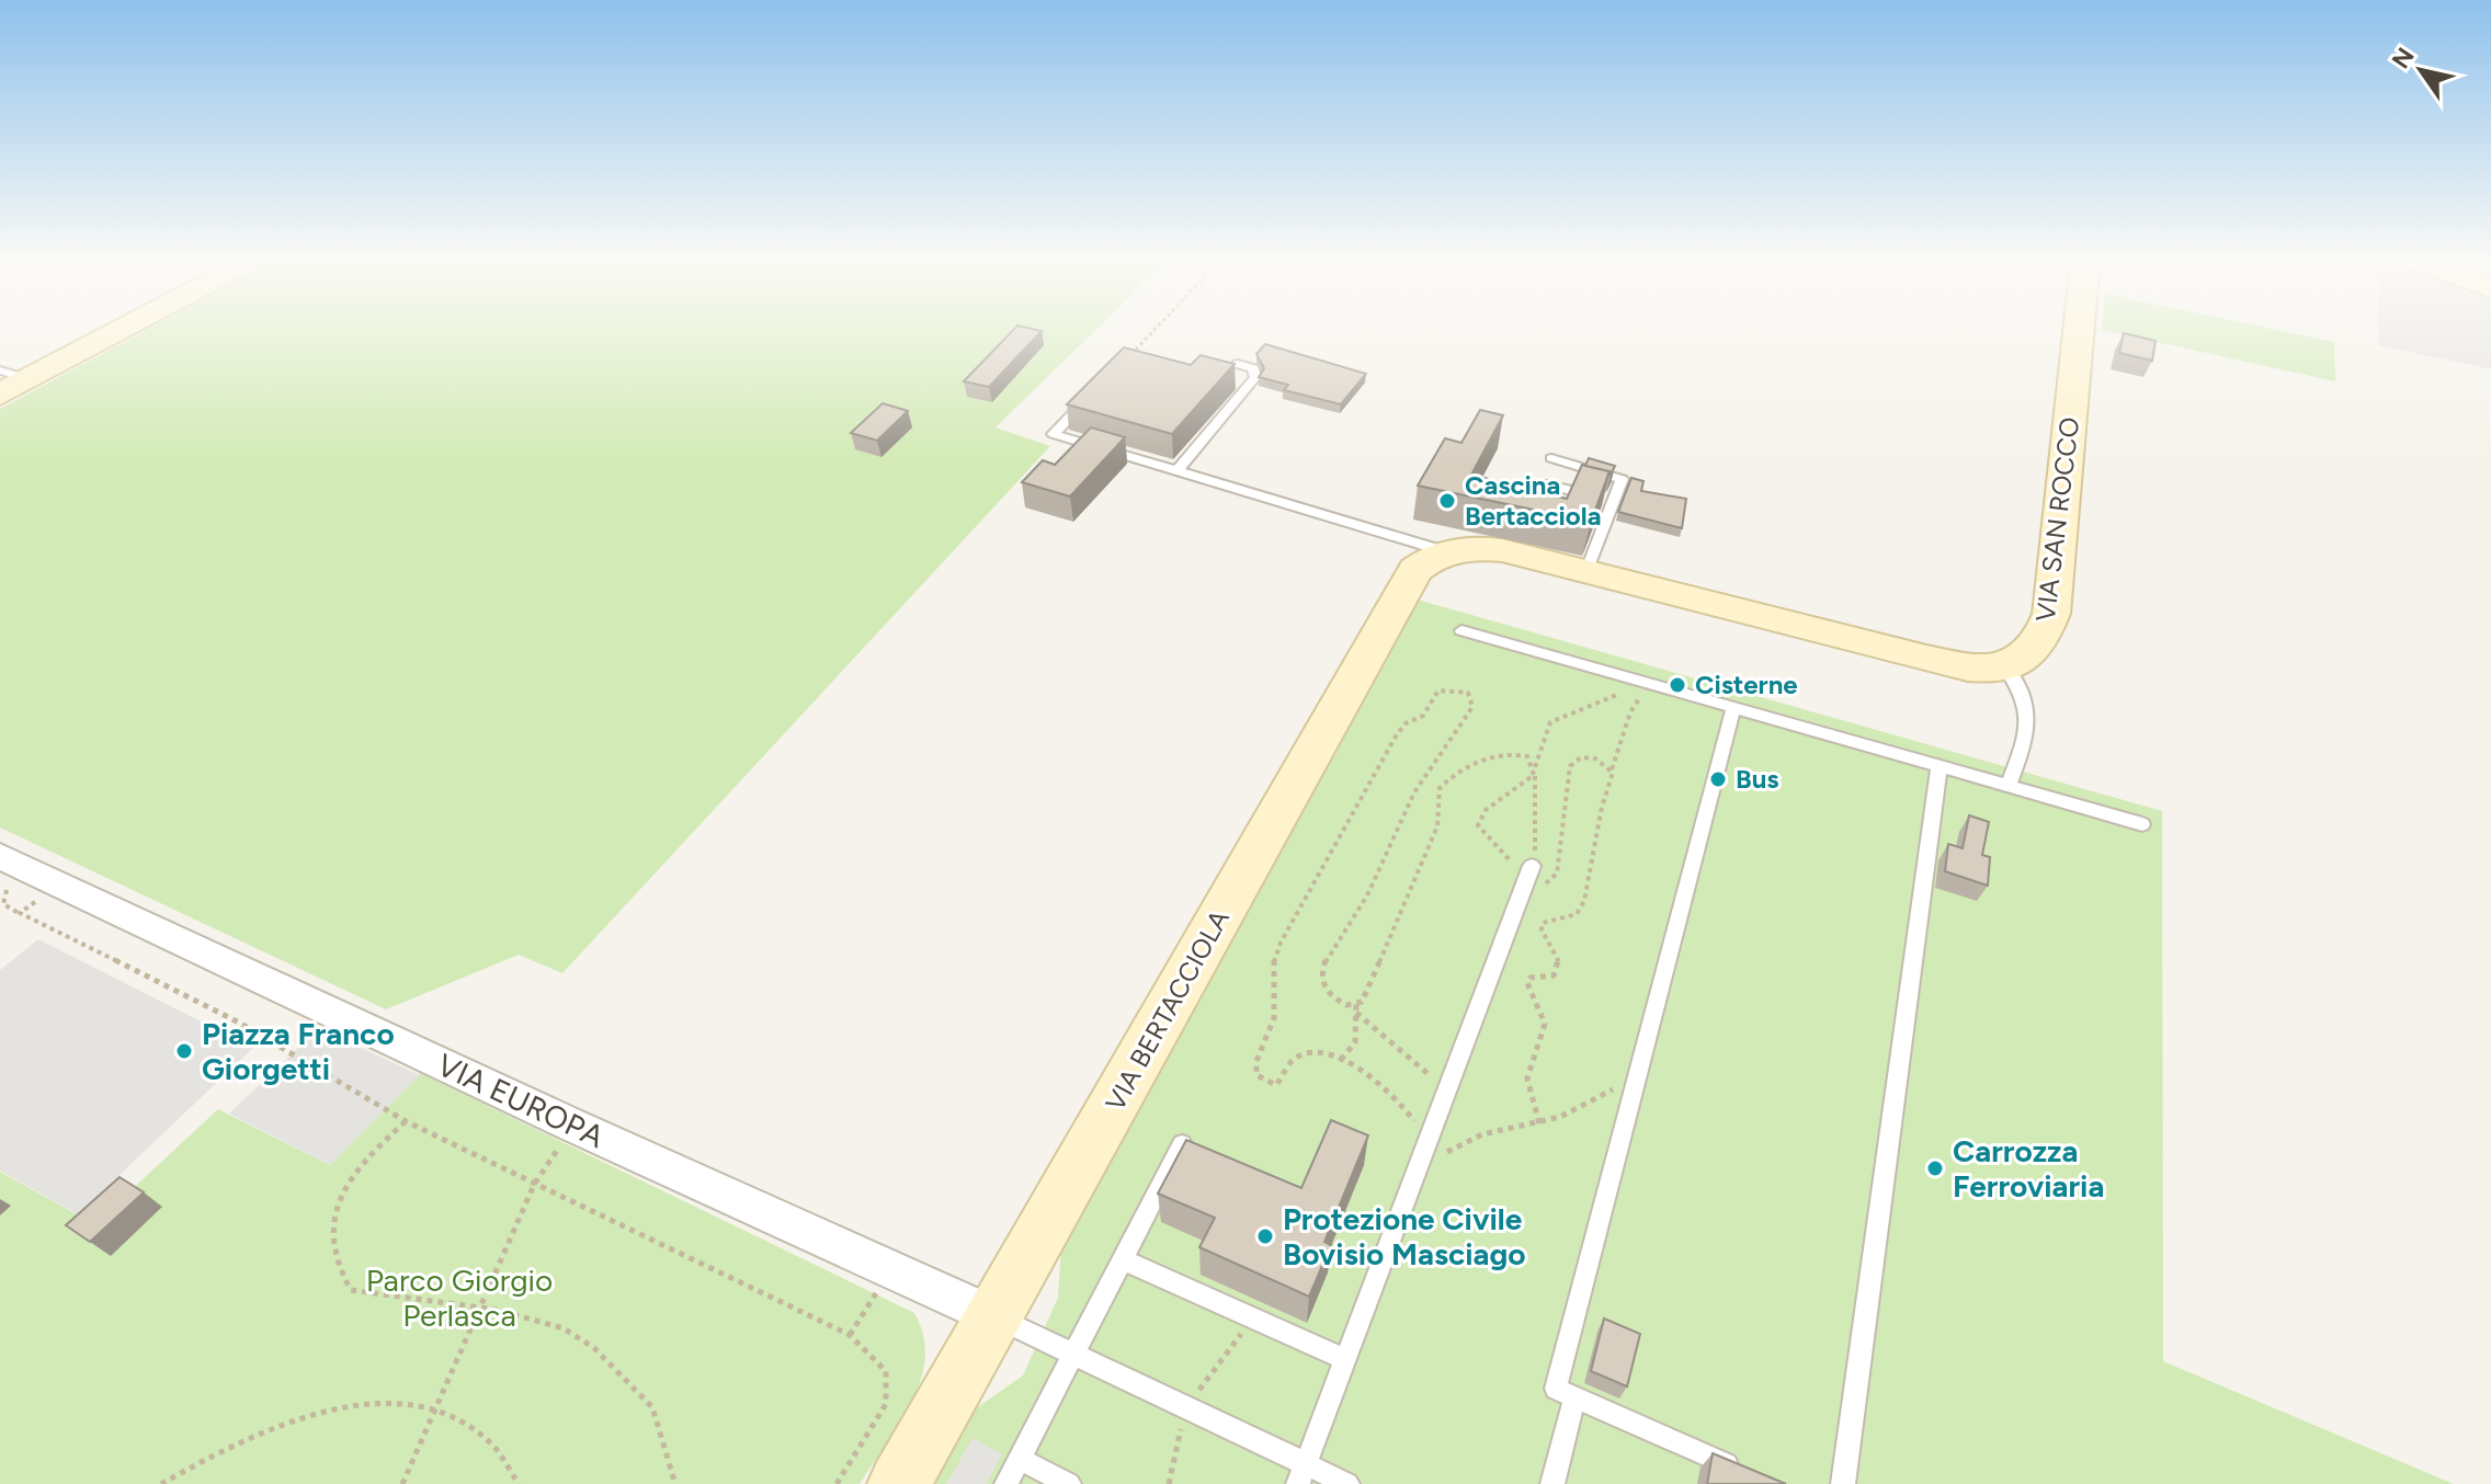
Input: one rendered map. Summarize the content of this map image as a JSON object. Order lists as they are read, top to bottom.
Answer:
{
  "streets": {
    "street": ["VIA SAN ROCCO", "VIA BERTACCIOLA", "VIA EUROPA"]
  },
  "crossings": [
    ["VIA BERTACCIOLA", "VIA EUROPA"]
  ],
  "parks": ["Parco Giorgio Perlasca"],
  "places": [
    "Cascina Bertacciola",
    "Cisterne",
    "Bus",
    "Piazza Franco Giorgetti",
    "Carrozza Ferroviaria",
    "Protezione Civile Bovisio Masciago"
  ],
  "north": "top left"
}
